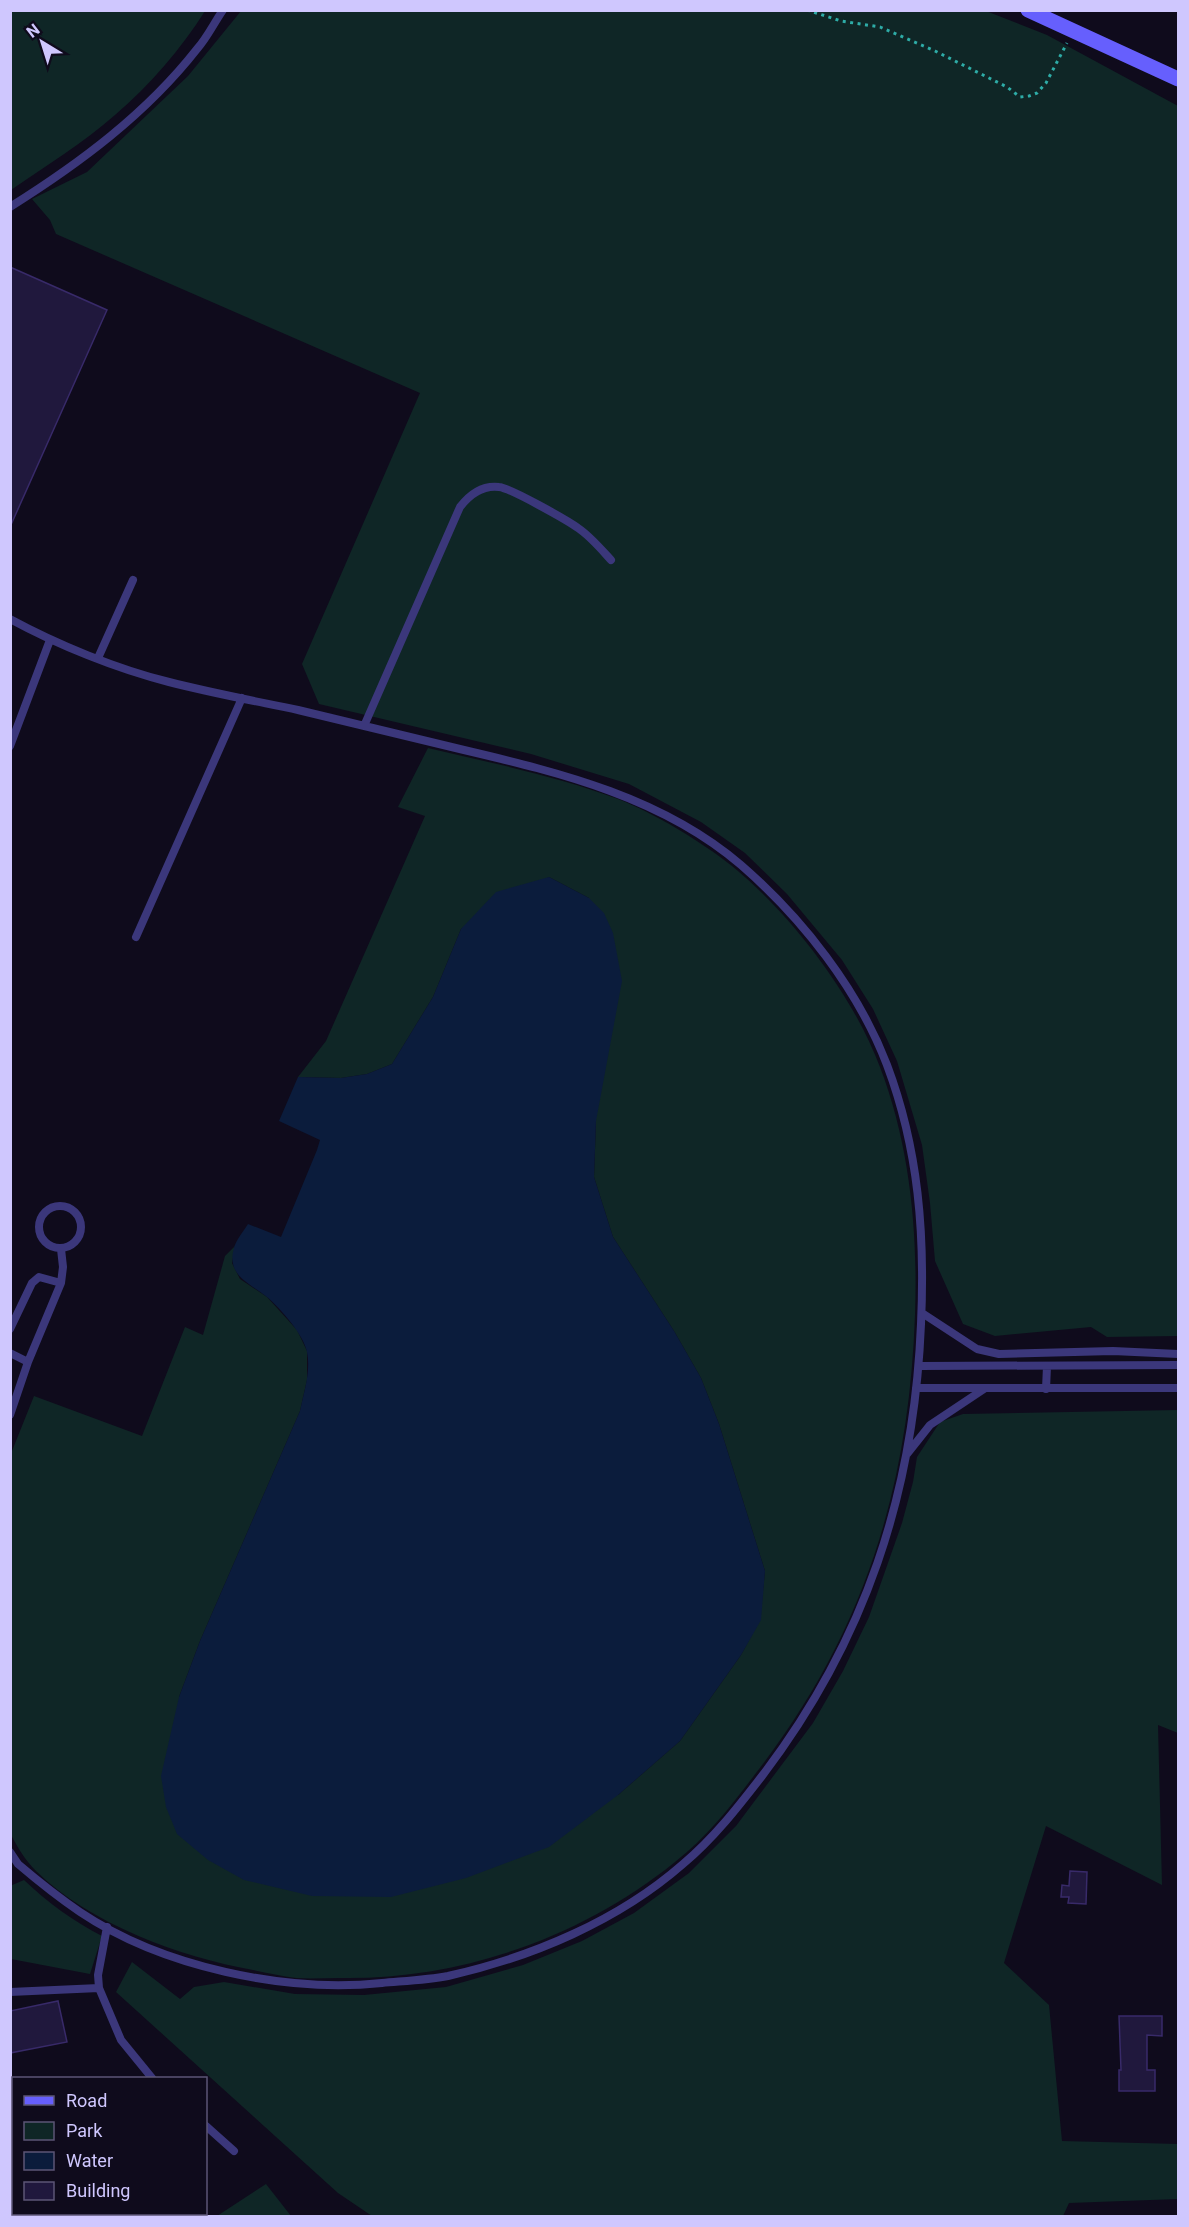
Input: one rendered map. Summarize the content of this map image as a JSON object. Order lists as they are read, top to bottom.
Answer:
{
  "legend": [
    "Road",
    "Park",
    "Water",
    "Building"
  ],
  "north": "top left"
}
